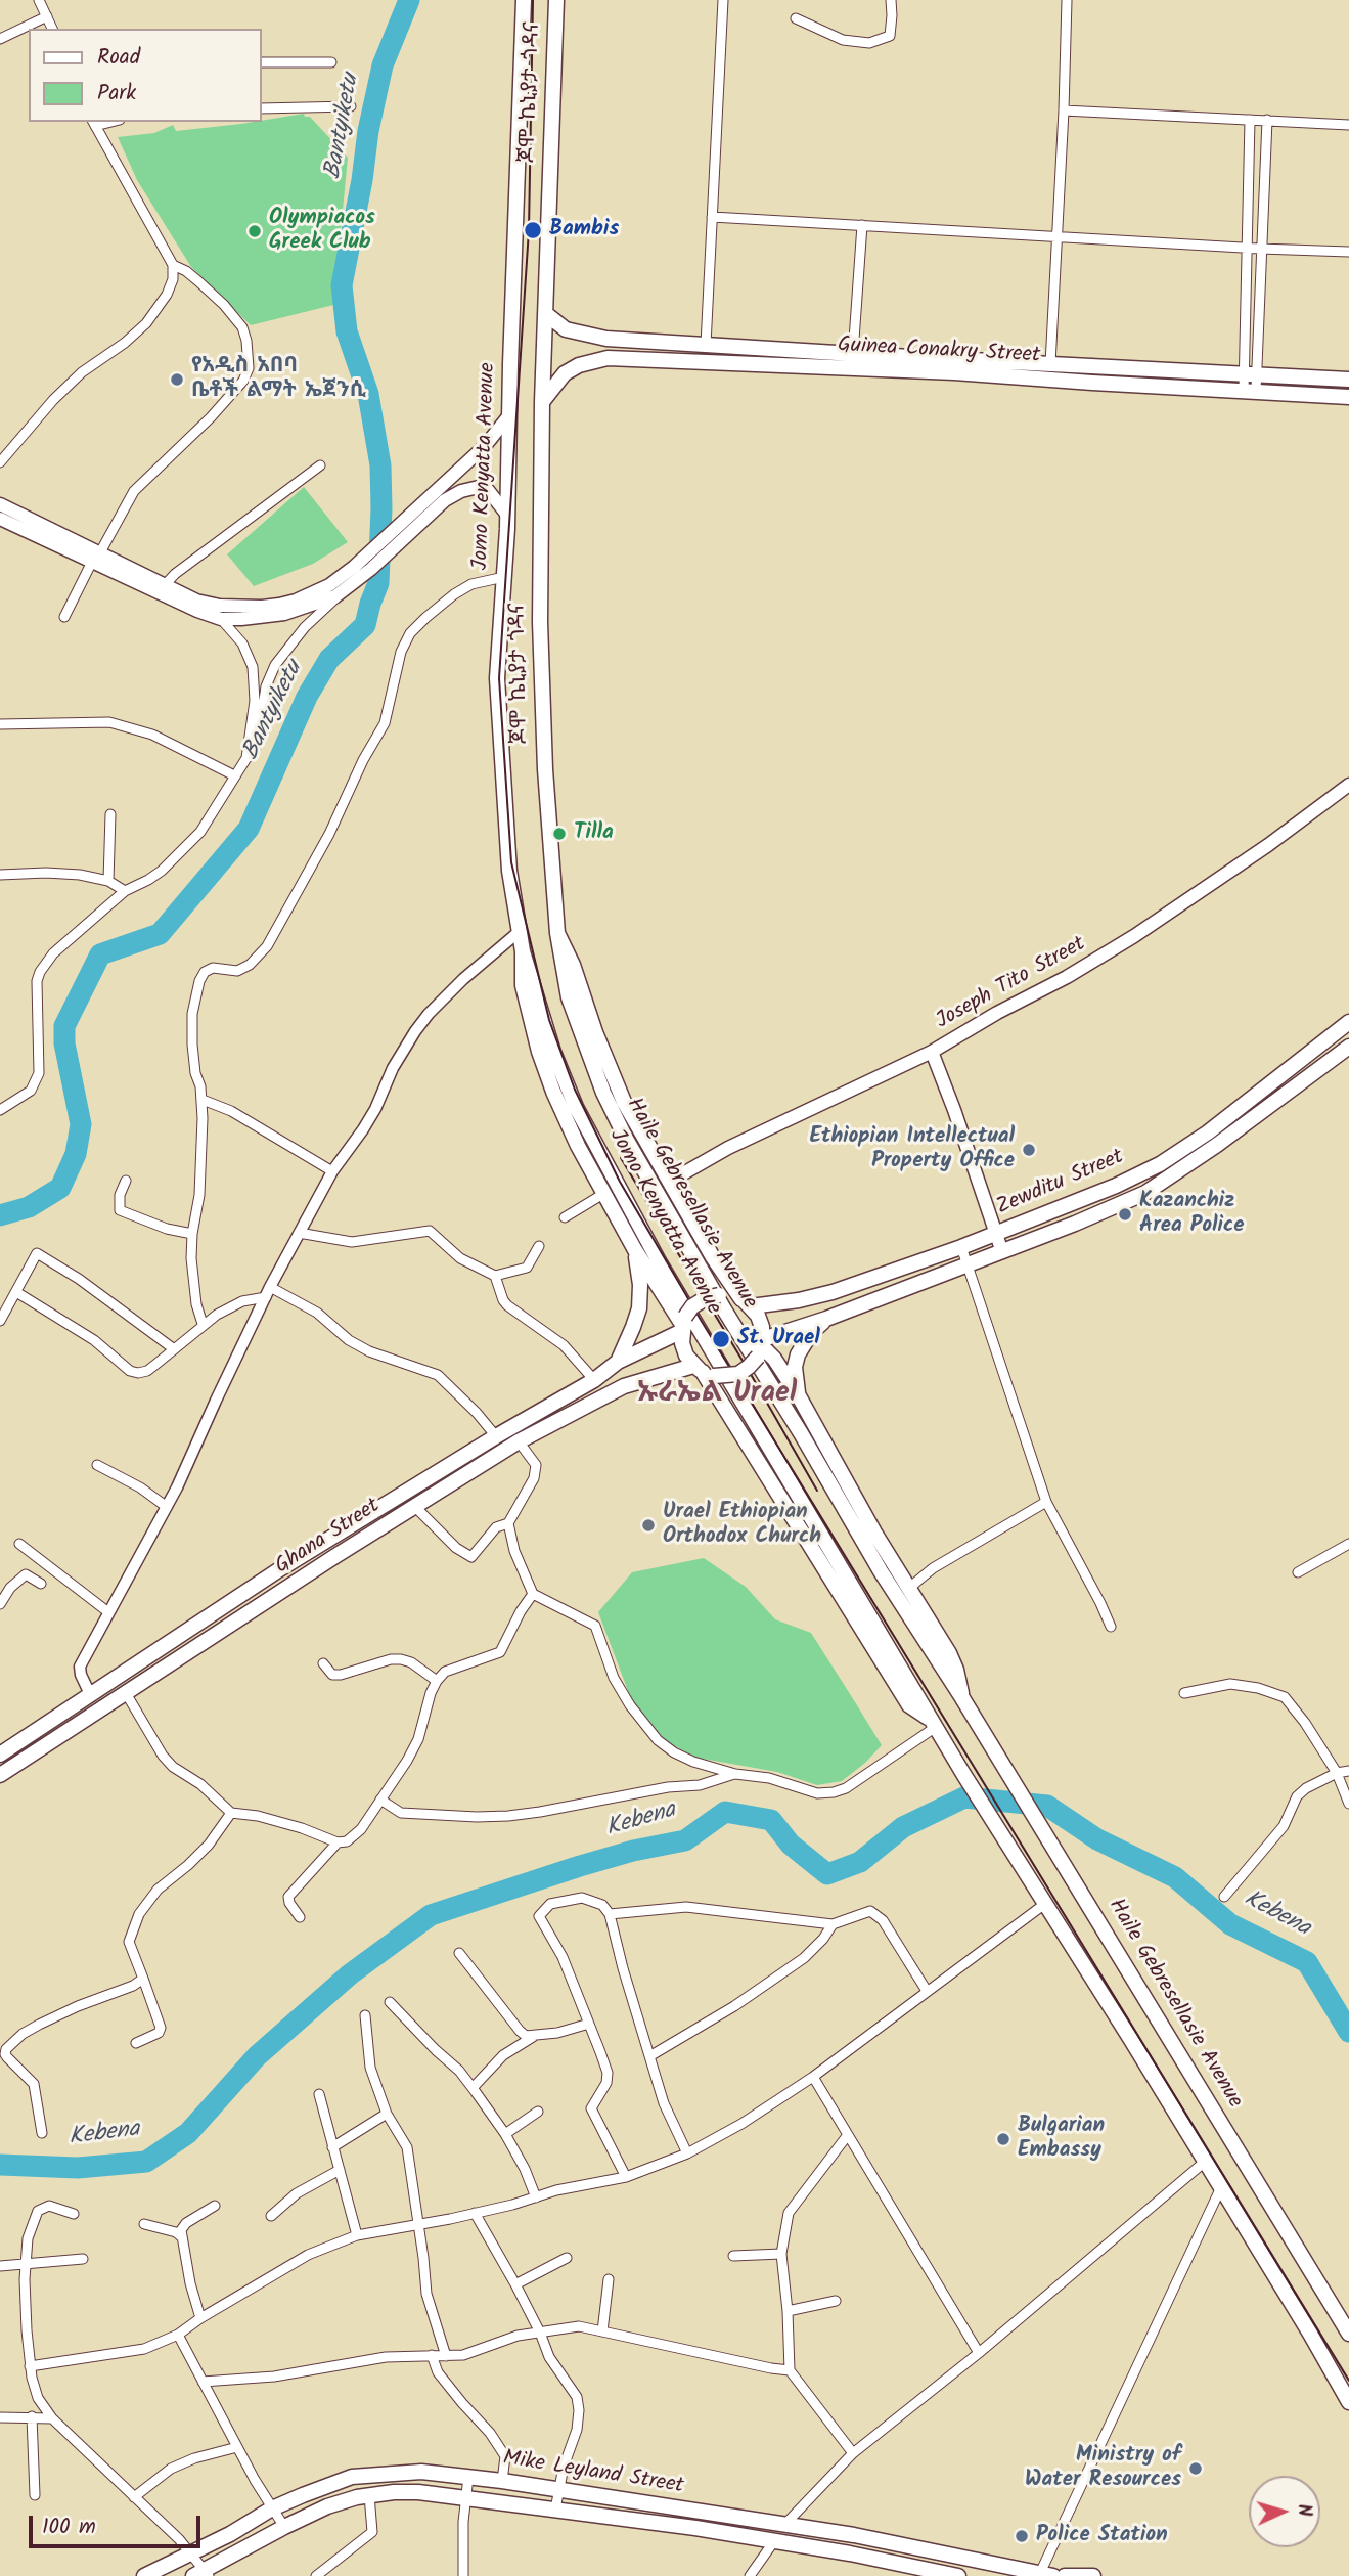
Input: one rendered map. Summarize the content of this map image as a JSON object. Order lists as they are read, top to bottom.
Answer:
{
  "streets": {
    "main road": [
      "ጆሞ ኬኒያታ ጎዳና",
      "Guinea Conakry Street",
      "Jomo Kenyatta Avenue",
      "Joseph Tito Street",
      "Zewditu Street",
      "Haile Gebresellasie Avenue",
      "Ghana Street",
      "Mike Leyland Street"
    ]
  },
  "crossings": [
    ["ጆሞ ኬኒያታ ጎዳና", "Guinea Conakry Street"],
    ["ጆሞ ኬኒያታ ጎዳና", "Joseph Tito Street"],
    ["ጆሞ ኬኒያታ ጎዳና", "Zewditu Street"],
    ["ጆሞ ኬኒያታ ጎዳና", "Haile Gebresellasie Avenue"],
    ["ጆሞ ኬኒያታ ጎዳና", "Ghana Street"],
    ["Zewditu Street", "Haile Gebresellasie Avenue"],
    ["Zewditu Street", "Ghana Street"],
    ["Haile Gebresellasie Avenue", "Ghana Street"]
  ],
  "districts": ["ኡራኤል Urael"],
  "water": ["Bantyiketu", "Kebena"],
  "places": [
    "Bambis",
    "Olympiacos Greek Club",
    "የአዲስ አበባ ቤቶች ልማት ኤጀንሲ",
    "Tilla",
    "Ethiopian Intellectual Property Office",
    "Kazanchiz Area Police",
    "St. Urael",
    "Urael Ethiopian Orthodox Church",
    "Bulgarian Embassy",
    "Ministry of Water Resources",
    "Police Station"
  ],
  "legend": ["Road", "Park"],
  "scale_bar": "100 m",
  "north": "right"
}
